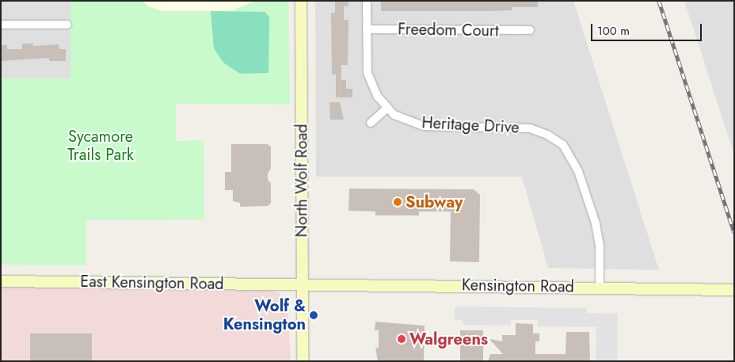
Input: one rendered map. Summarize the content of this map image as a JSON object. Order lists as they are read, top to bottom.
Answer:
{
  "streets": {
    "main road": ["North Wolf Road", "East Kensington Road", "Kensington Road"],
    "street": ["Freedom Court", "Heritage Drive"]
  },
  "crossings": [
    ["Freedom Court", "Heritage Drive"],
    ["Heritage Drive", "Kensington Road"],
    ["North Wolf Road", "East Kensington Road"],
    ["North Wolf Road", "Kensington Road"],
    ["East Kensington Road", "Kensington Road"]
  ],
  "parks": ["Sycamore Trails Park"],
  "places": ["Subway", "Wolf & Kensington", "Walgreens"],
  "scale_bar": "100 m"
}
